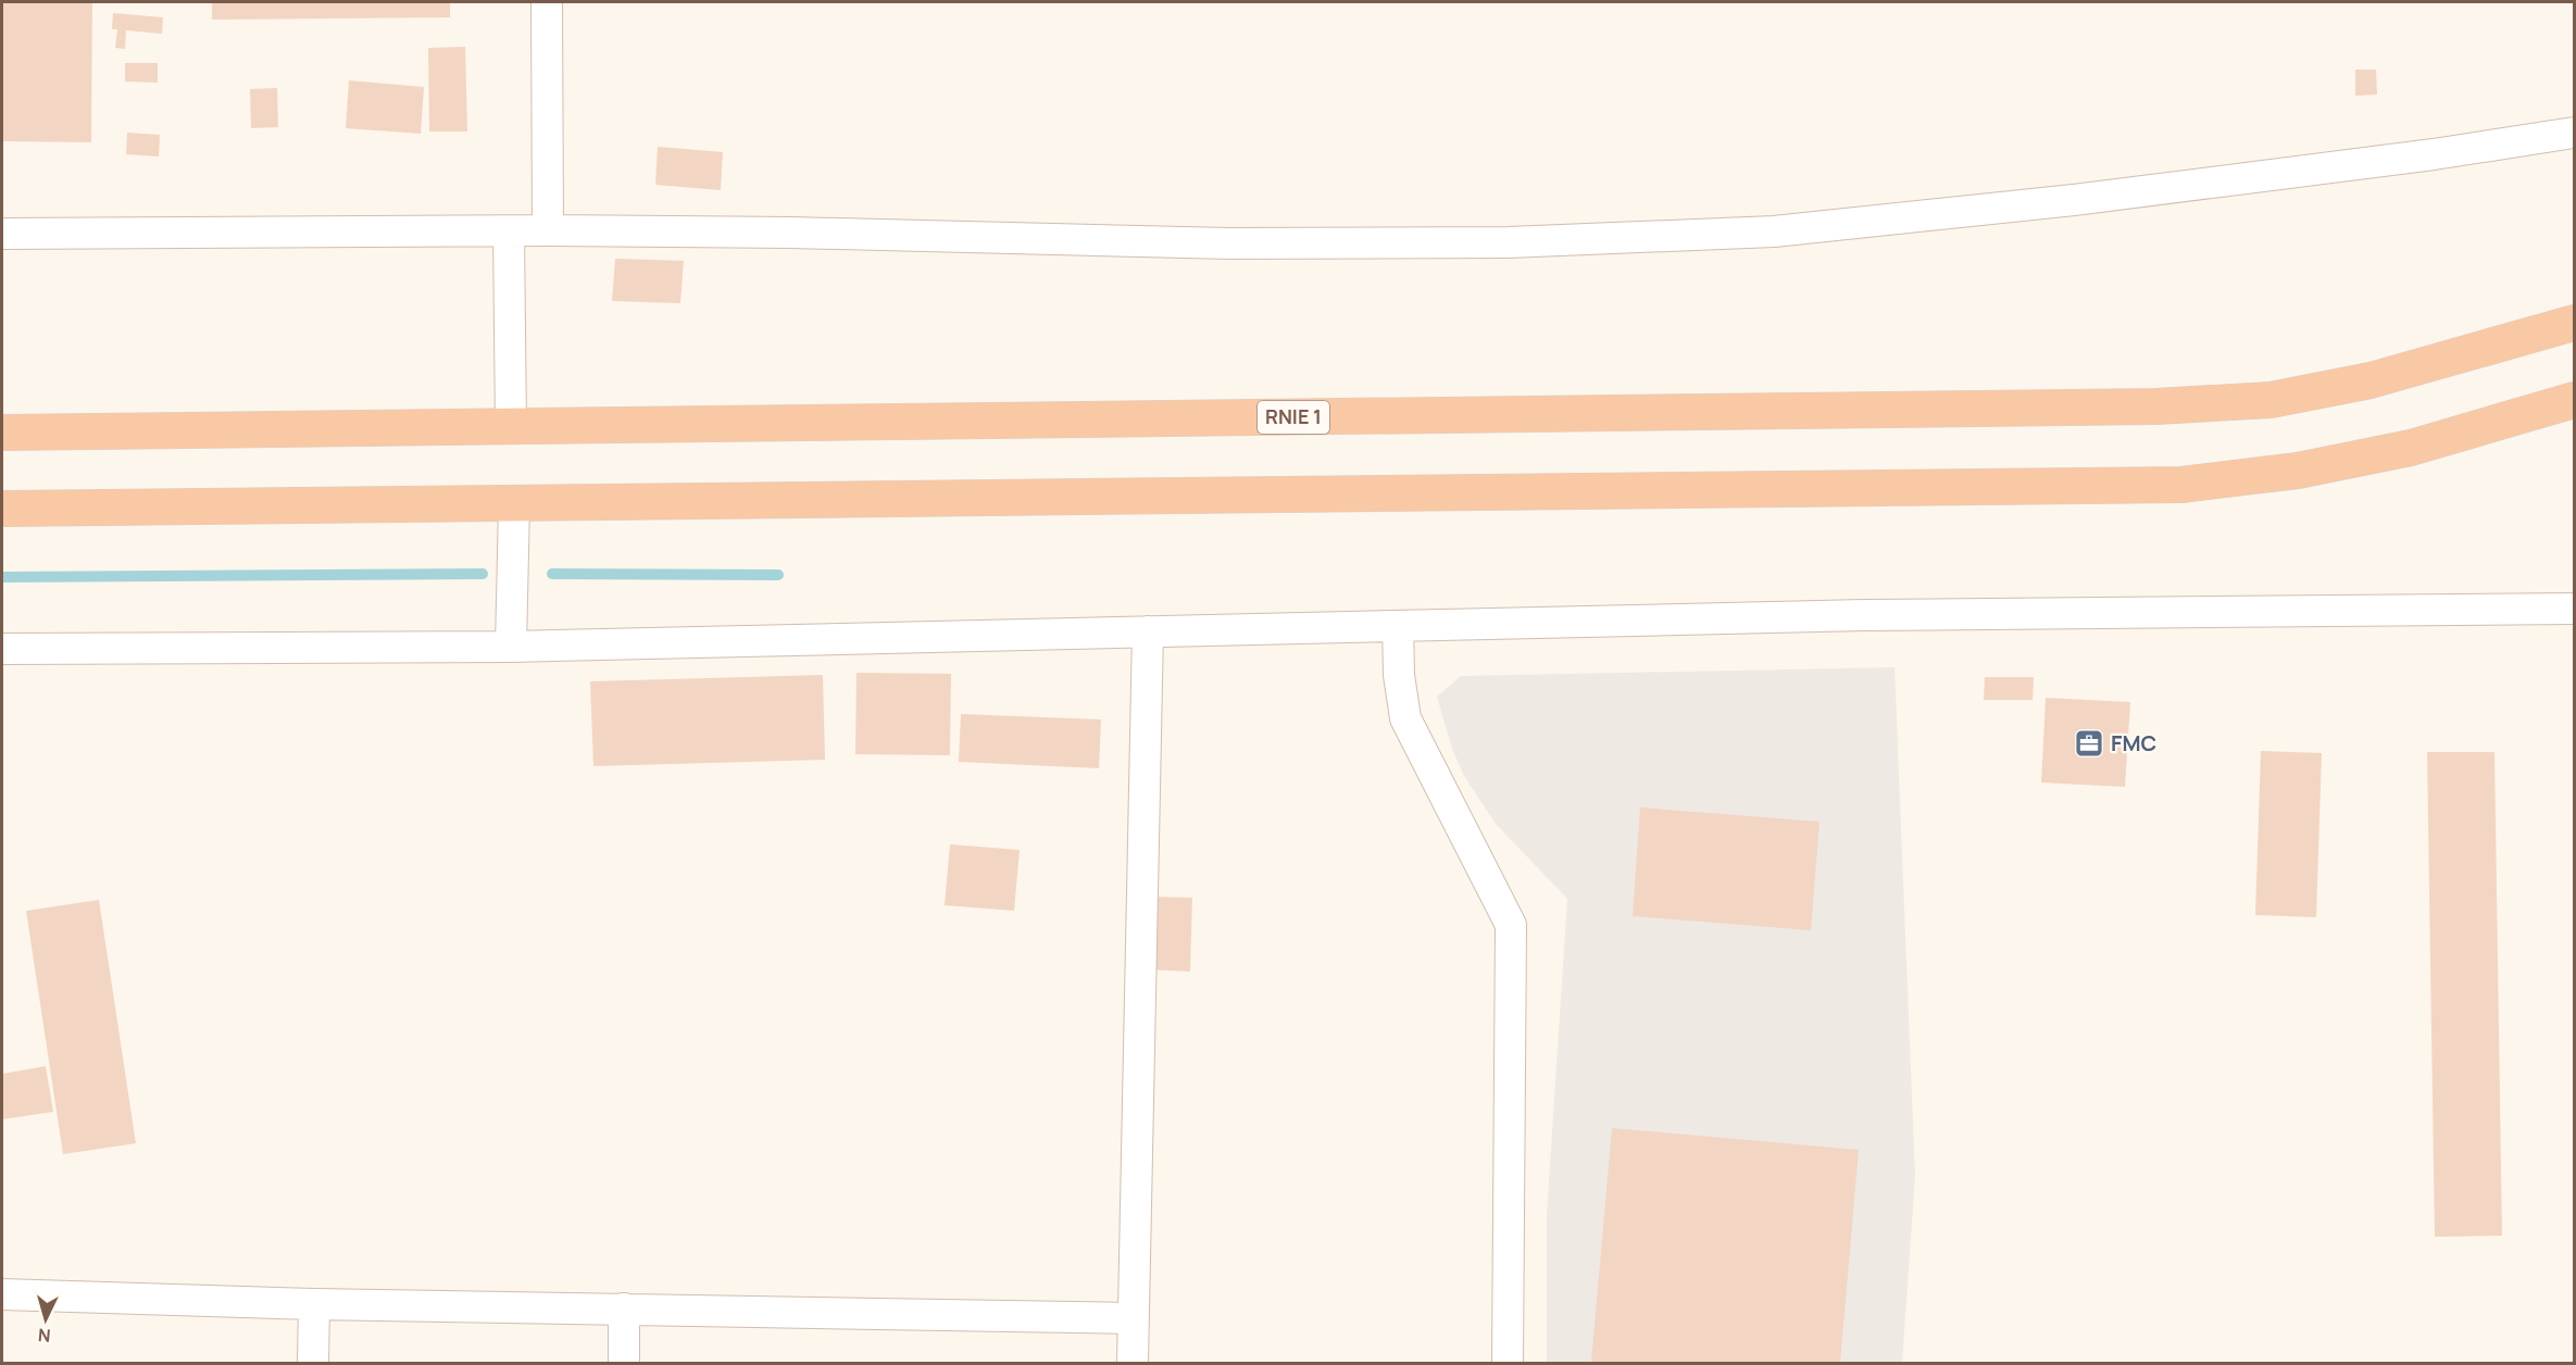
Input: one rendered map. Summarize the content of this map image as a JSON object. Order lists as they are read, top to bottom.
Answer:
{
  "streets": {
    "highway": ["RNIE 1"]
  },
  "places": {
    "office": ["FMC"]
  },
  "north": "bottom"
}
